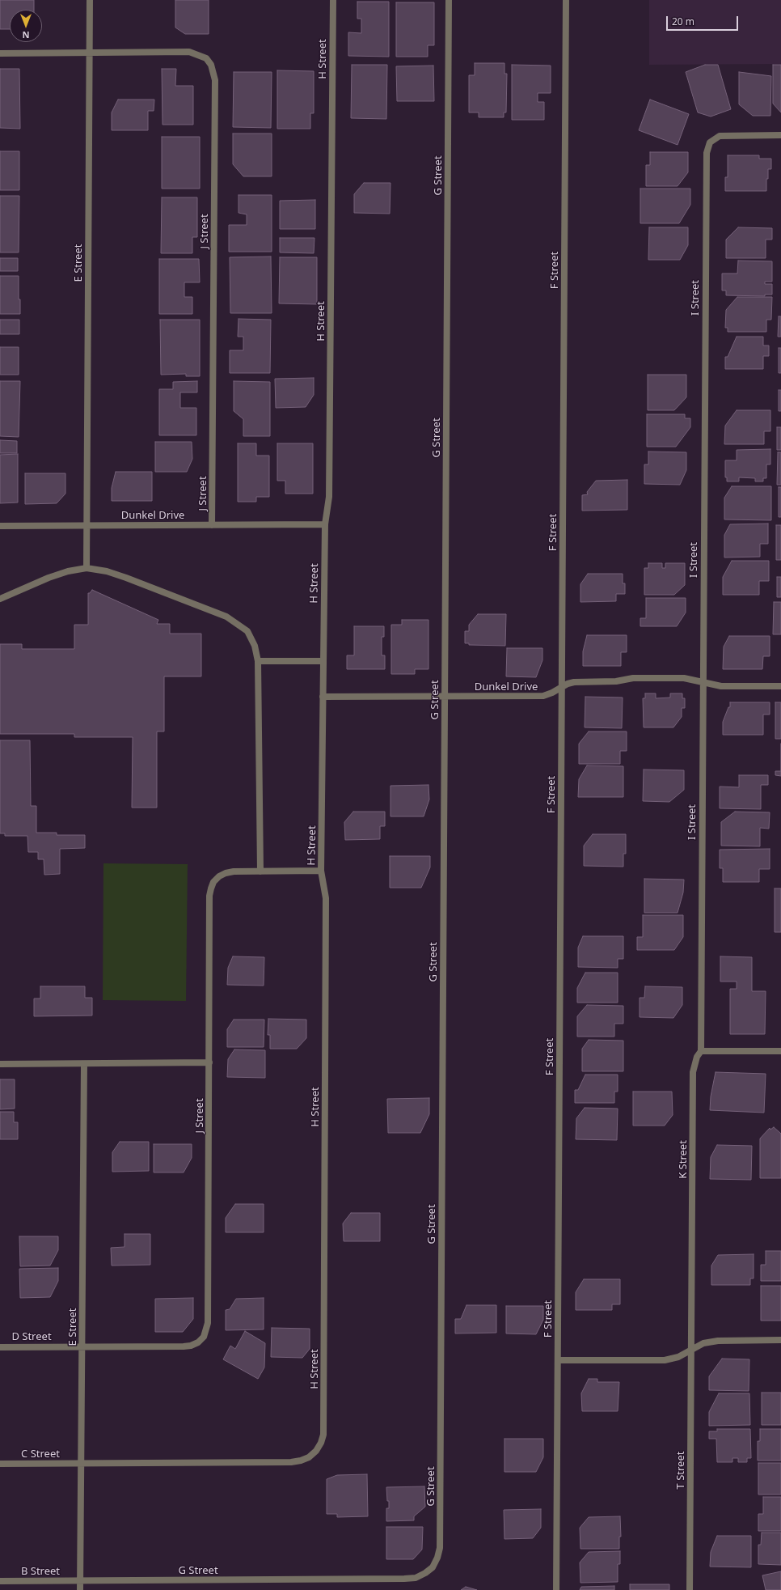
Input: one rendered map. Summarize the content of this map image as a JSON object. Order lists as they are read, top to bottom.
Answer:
{
  "streets": {
    "lane": [
      "H Street",
      "G Street",
      "J Street",
      "E Street",
      "F Street",
      "I Street",
      "Dunkel Drive",
      "K Street",
      "D Street",
      "C Street",
      "T Street",
      "B Street"
    ]
  },
  "crossings": [
    ["H Street", "J Street"],
    ["H Street", "E Street"],
    ["H Street", "Dunkel Drive"],
    ["H Street", "C Street"],
    ["G Street", "E Street"],
    ["G Street", "Dunkel Drive"],
    ["G Street", "B Street"],
    ["J Street", "E Street"],
    ["J Street", "Dunkel Drive"],
    ["J Street", "D Street"],
    ["E Street", "Dunkel Drive"],
    ["E Street", "D Street"],
    ["E Street", "C Street"],
    ["E Street", "B Street"],
    ["F Street", "Dunkel Drive"],
    ["I Street", "Dunkel Drive"],
    ["I Street", "K Street"],
    ["K Street", "T Street"]
  ],
  "scale_bar": "20 m",
  "north": "bottom"
}
